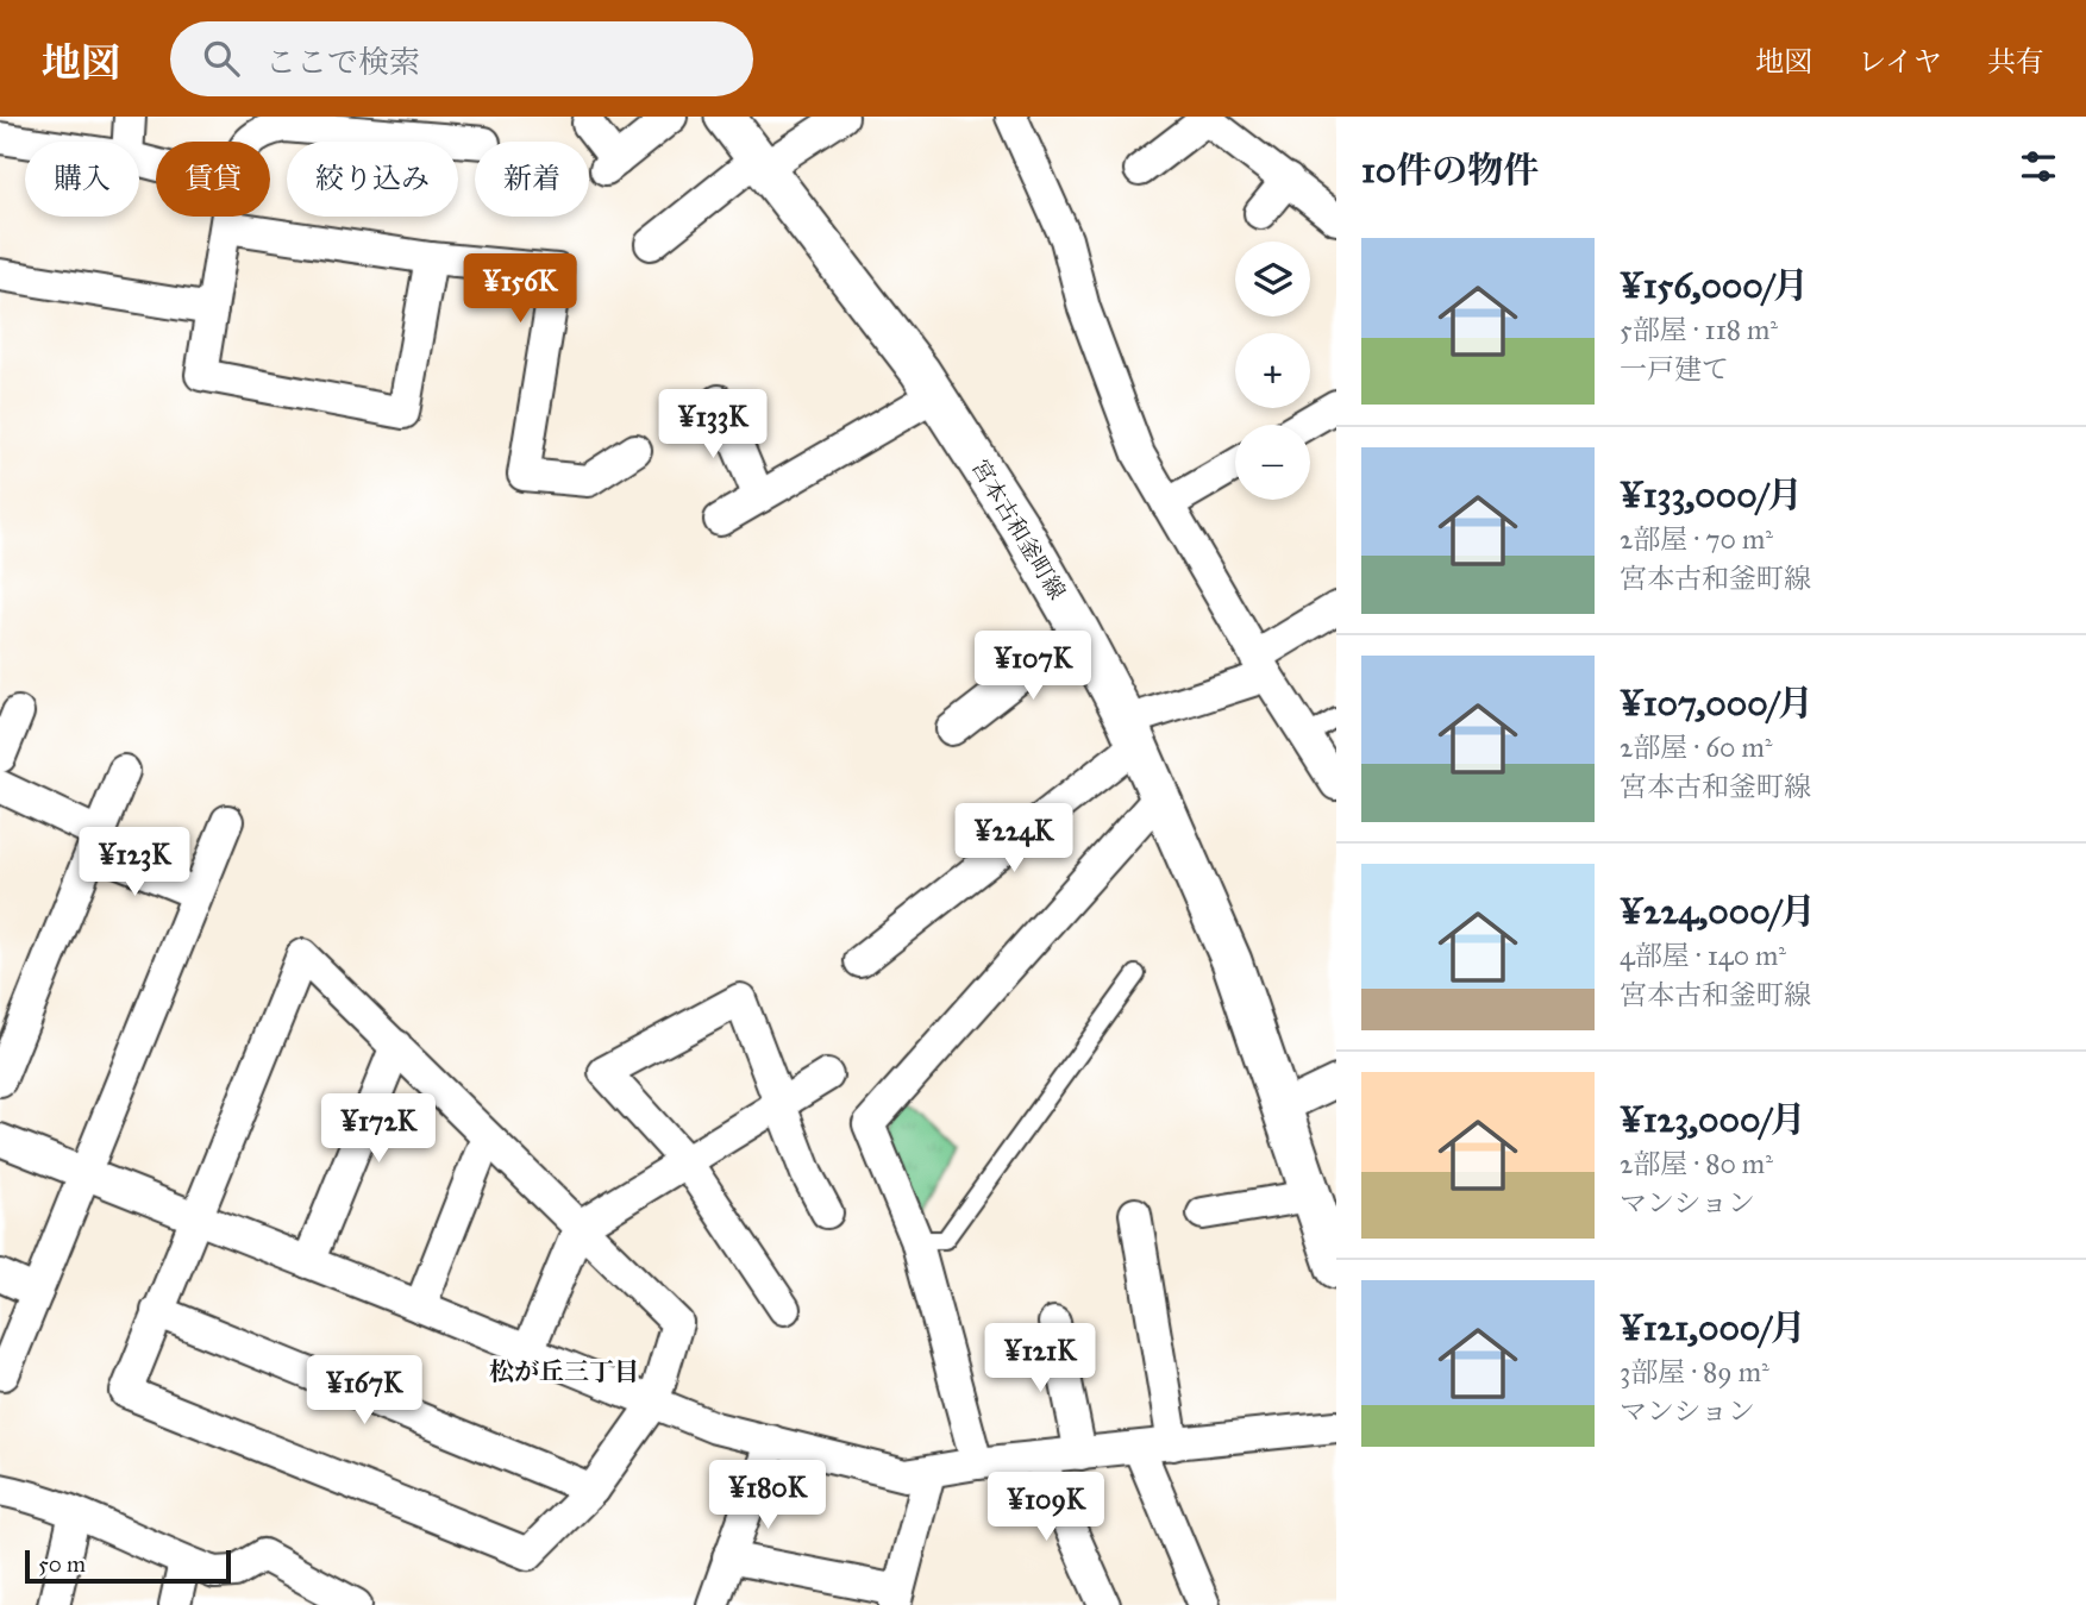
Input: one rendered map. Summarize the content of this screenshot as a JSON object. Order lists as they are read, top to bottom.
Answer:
{
  "streets": {
    "street": ["宮本古和釜町線"]
  },
  "districts": ["松が丘三丁目"],
  "scale_bar": "50 m",
  "page": {
    "header": "地図",
    "search": "ここで検索",
    "nav": ["地図", "レイヤ", "共有"],
    "heading": "10件の物件",
    "chip": [
      "購入",
      "賃貸",
      "絞り込み",
      "新着"
    ],
    "list": [
      {
        "name": "¥156,000/月",
        "note": "5部屋 · 118 m² · 一戸建て"
      },
      {
        "name": "¥133,000/月",
        "note": "2部屋 · 70 m² · 宮本古和釜町線"
      },
      {
        "name": "¥107,000/月",
        "note": "2部屋 · 60 m² · 宮本古和釜町線"
      },
      {
        "name": "¥224,000/月",
        "note": "4部屋 · 140 m² · 宮本古和釜町線"
      },
      {
        "name": "¥123,000/月",
        "note": "2部屋 · 80 m² · マンション"
      },
      {
        "name": "¥121,000/月",
        "note": "3部屋 · 89 m² · マンション"
      }
    ],
    "map_buttons": ["+", "−"],
    "price": [
      "¥156K",
      "¥133K",
      "¥107K",
      "¥224K",
      "¥123K",
      "¥172K",
      "¥121K",
      "¥167K",
      "¥180K",
      "¥109K"
    ],
    "scale": "50 m"
  }
}
